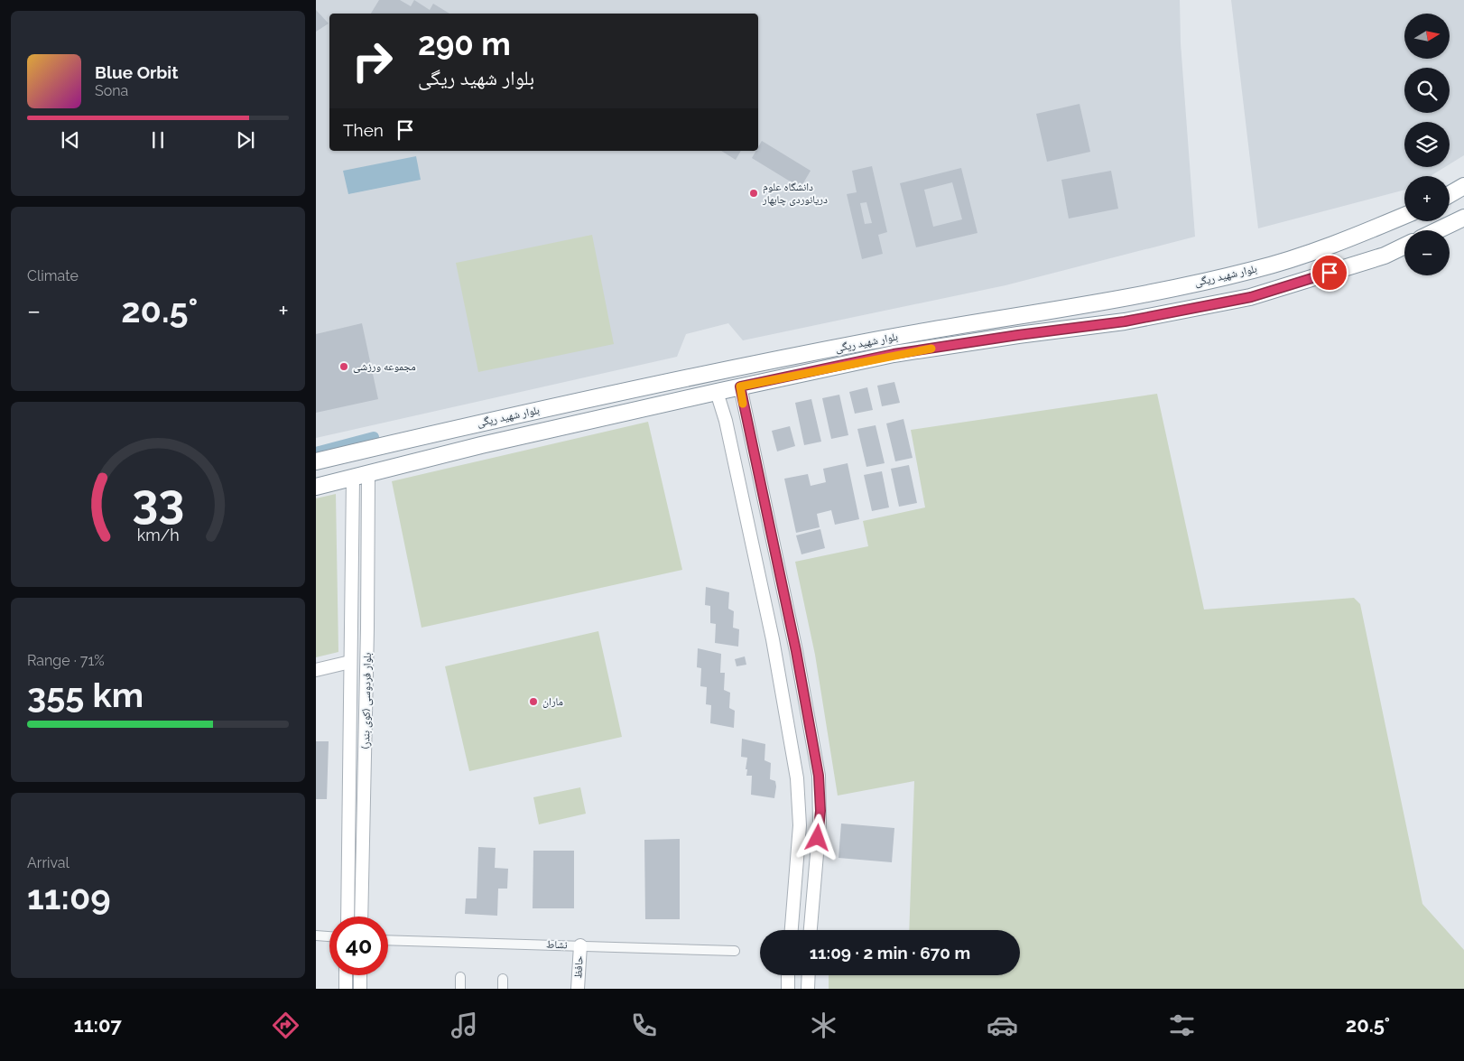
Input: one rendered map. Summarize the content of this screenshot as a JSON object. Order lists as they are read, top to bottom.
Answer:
{
  "streets": {
    "highway": ["بلوار شهید ریگی"],
    "street": ["بلوار فردوسی (کوی بندر)", "نشاط", "حافظ"]
  },
  "crossings": [
    ["بلوار شهید ریگی", "بلوار فردوسی (کوی بندر)"],
    ["نشاط", "حافظ"]
  ],
  "places": ["دانشگاه علوم دریانوردی چابهار", "مجموعه ورزشی", "ماران"],
  "north": "right",
  "page": {
    "map_buttons": ["+", "−"],
    "turn": ["290 m", "بلوار شهید ریگی"],
    "song": ["Blue Orbit", "Sona"],
    "then": "Then",
    "tile": [
      "Climate",
      ["Range · 71%", "355 km"],
      ["Arrival", "11:09"]
    ],
    "heat": ["−", "20.5°", "+"],
    "limit": "40",
    "trip": "11:09 · 2 min · 670 m",
    "tabs": ["11:07", "20.5°"],
    "gauge": ["33", "km/h"]
  }
}
